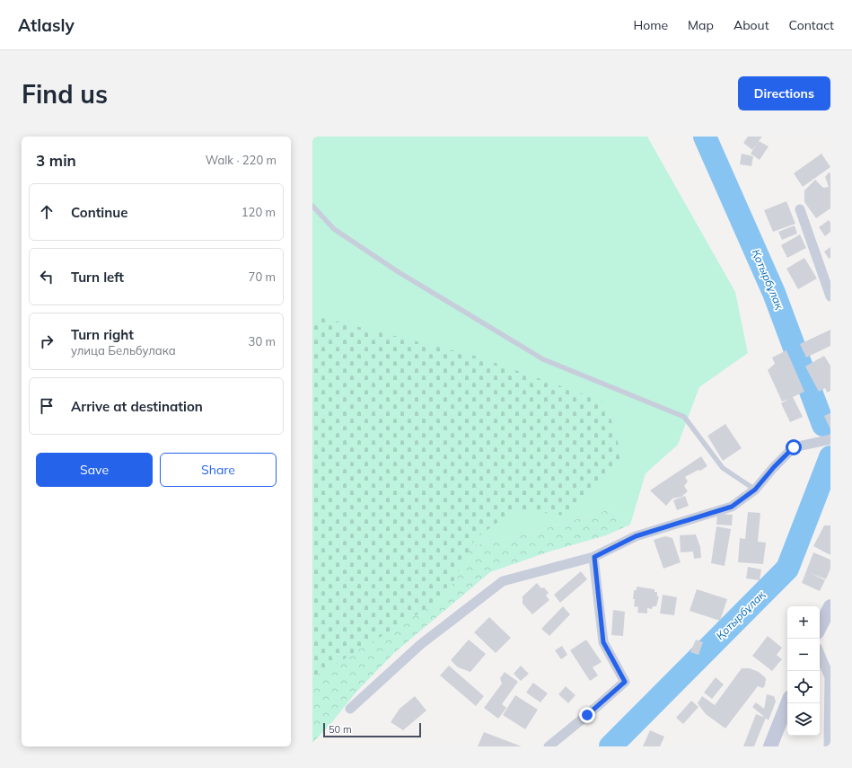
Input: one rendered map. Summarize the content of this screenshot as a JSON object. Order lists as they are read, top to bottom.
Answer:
{
  "water": ["Қотырбұлақ"],
  "scale_bar": "50 m",
  "page": {
    "header": "Atlasly",
    "nav": [
      "Home",
      "Map",
      "About",
      "Contact"
    ],
    "buttons": [
      "Directions",
      ["Save", "Share"]
    ],
    "title": "Find us",
    "heading": ["3 min", "Walk · 220 m"],
    "list": [
      ["Continue", "120 m"],
      ["Turn left", "70 m"],
      ["Turn right", "улица Бельбулака", "30 m"],
      "Arrive at destination"
    ],
    "map_buttons": ["+", "−"],
    "scale": "50 m"
  }
}
